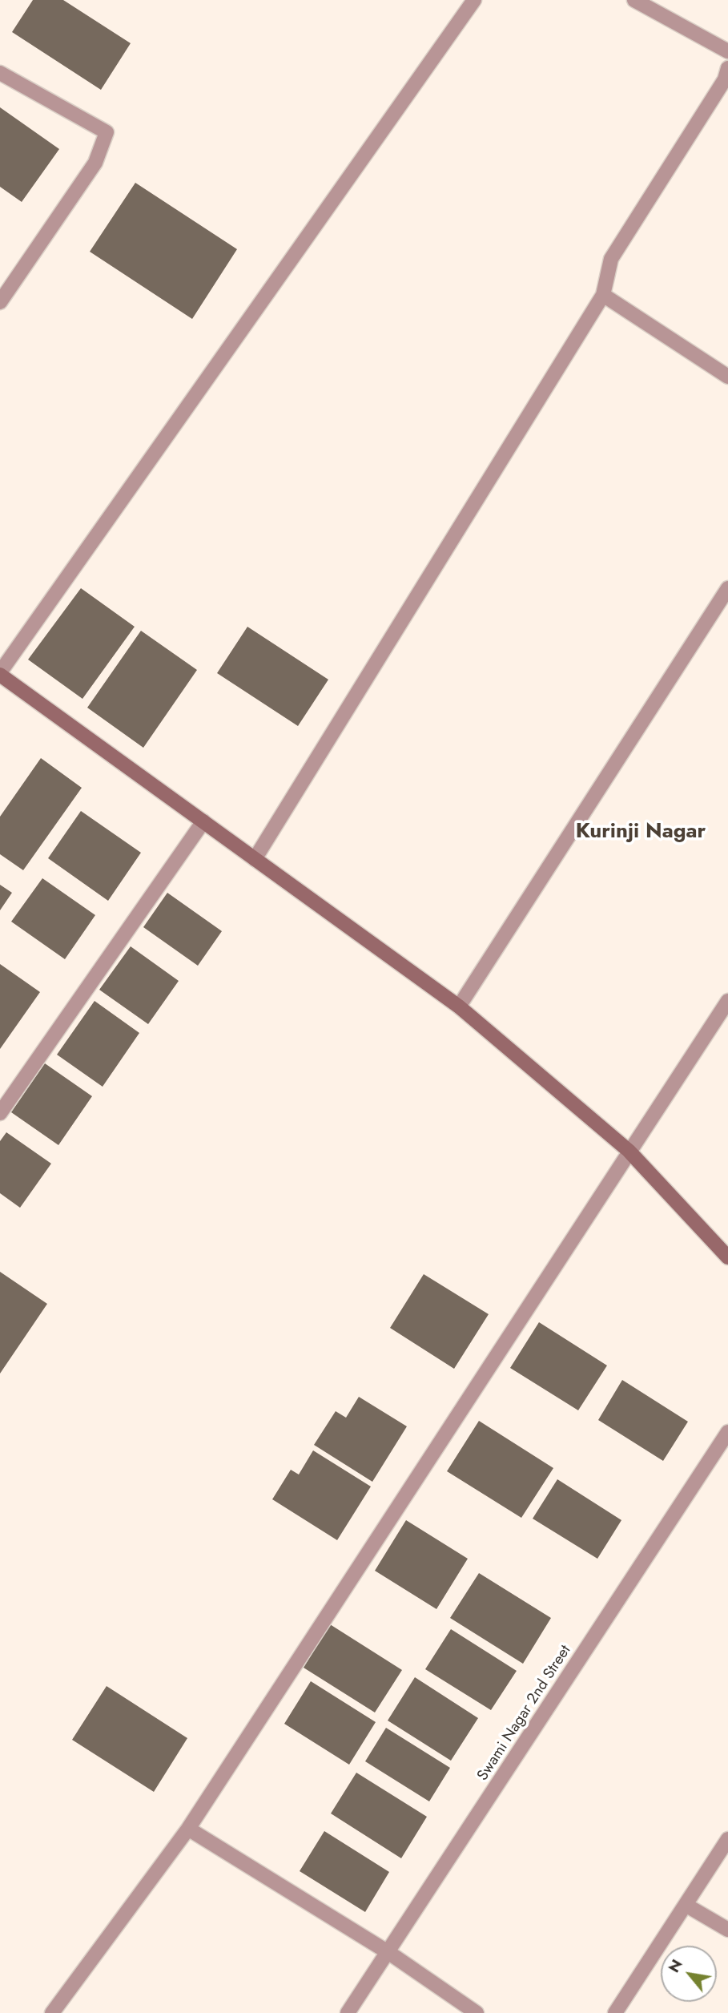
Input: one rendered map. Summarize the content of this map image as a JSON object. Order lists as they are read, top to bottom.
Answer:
{
  "streets": {
    "street": ["Swami Nagar 2nd Street"]
  },
  "districts": ["Kurinji Nagar"],
  "north": "top left"
}
